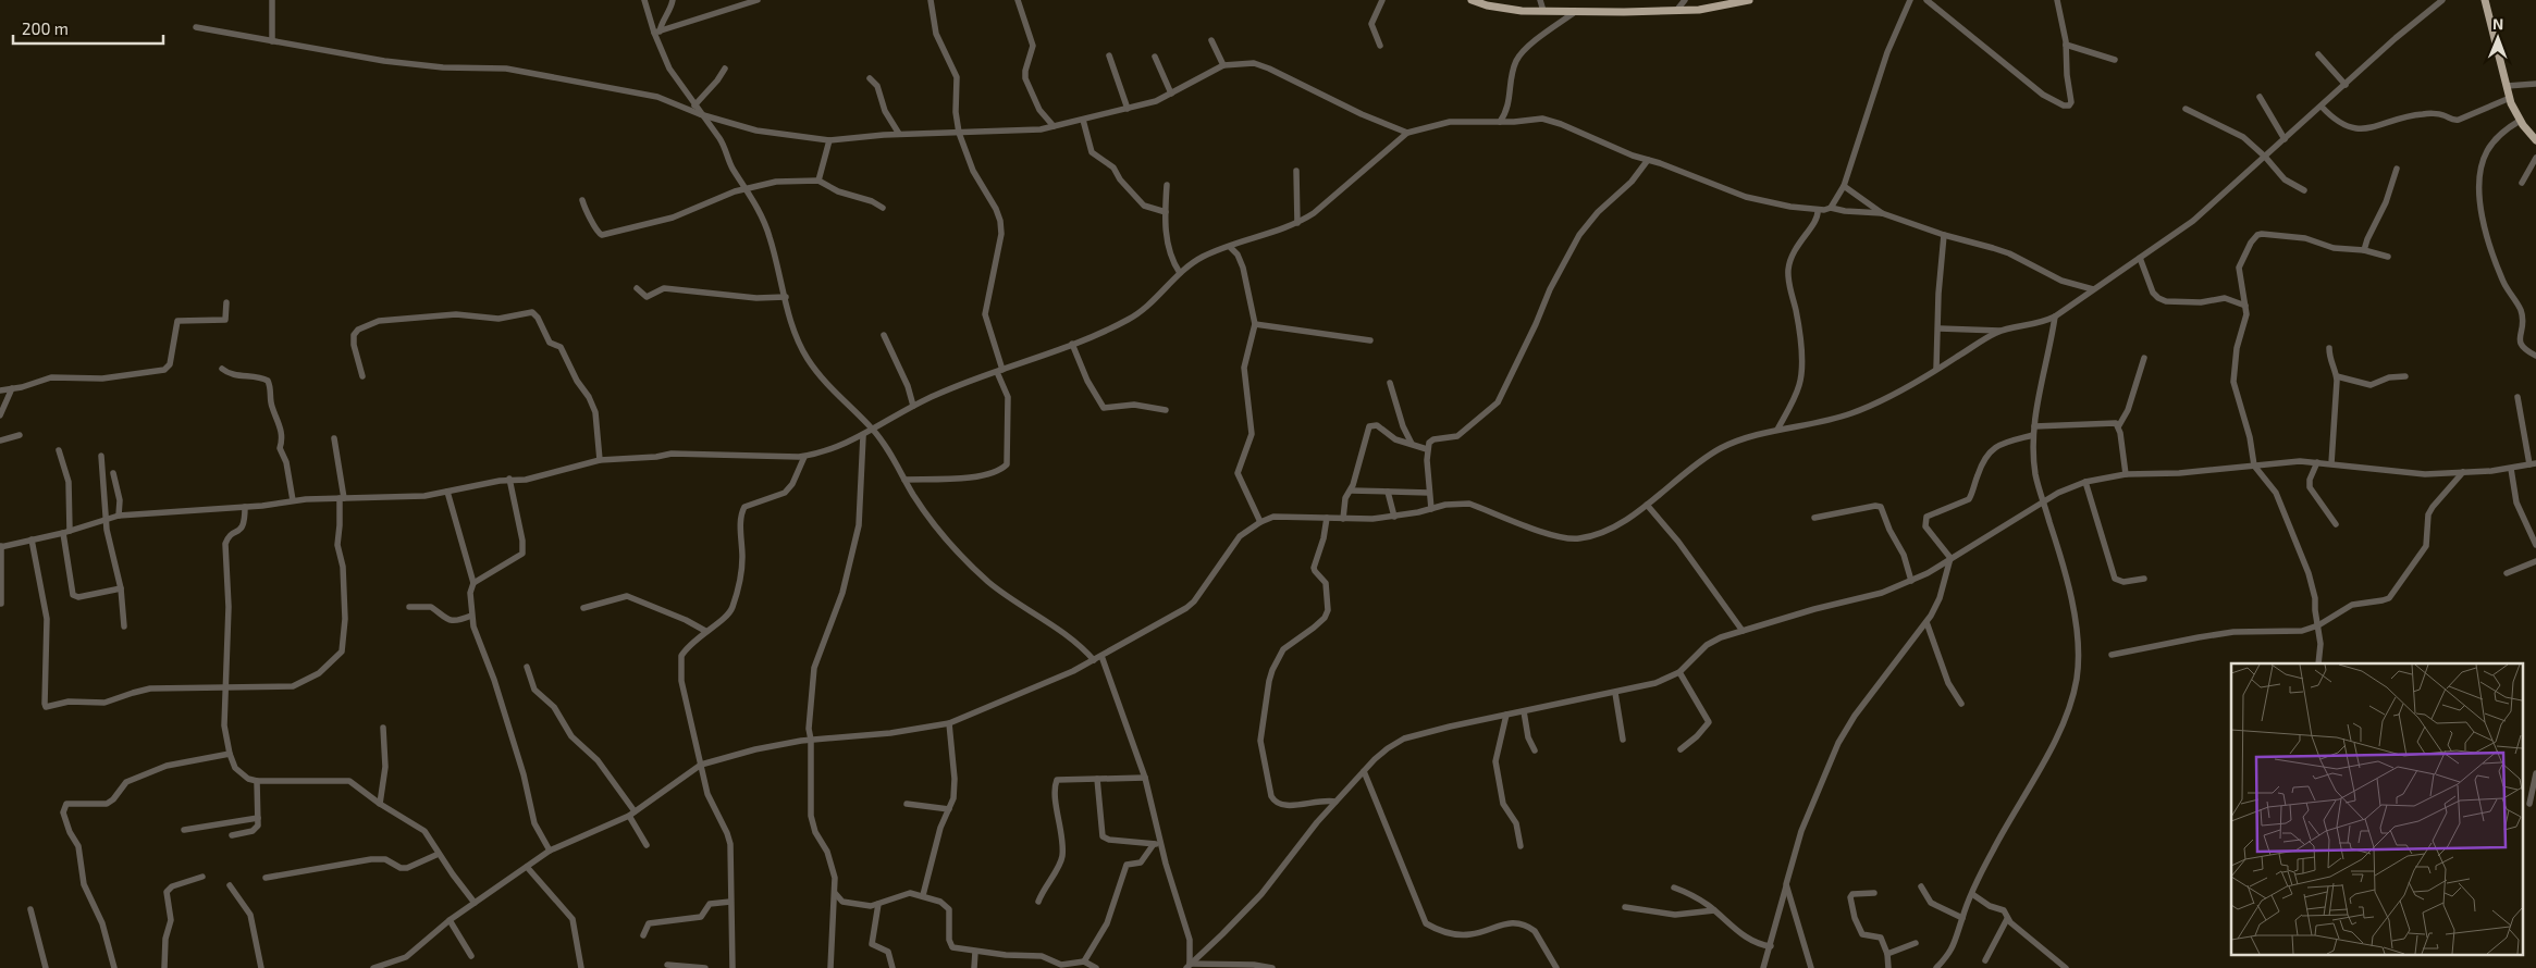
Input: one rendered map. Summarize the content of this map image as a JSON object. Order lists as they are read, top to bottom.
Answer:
{
  "scale_bar": "200 m",
  "north": "top"
}
